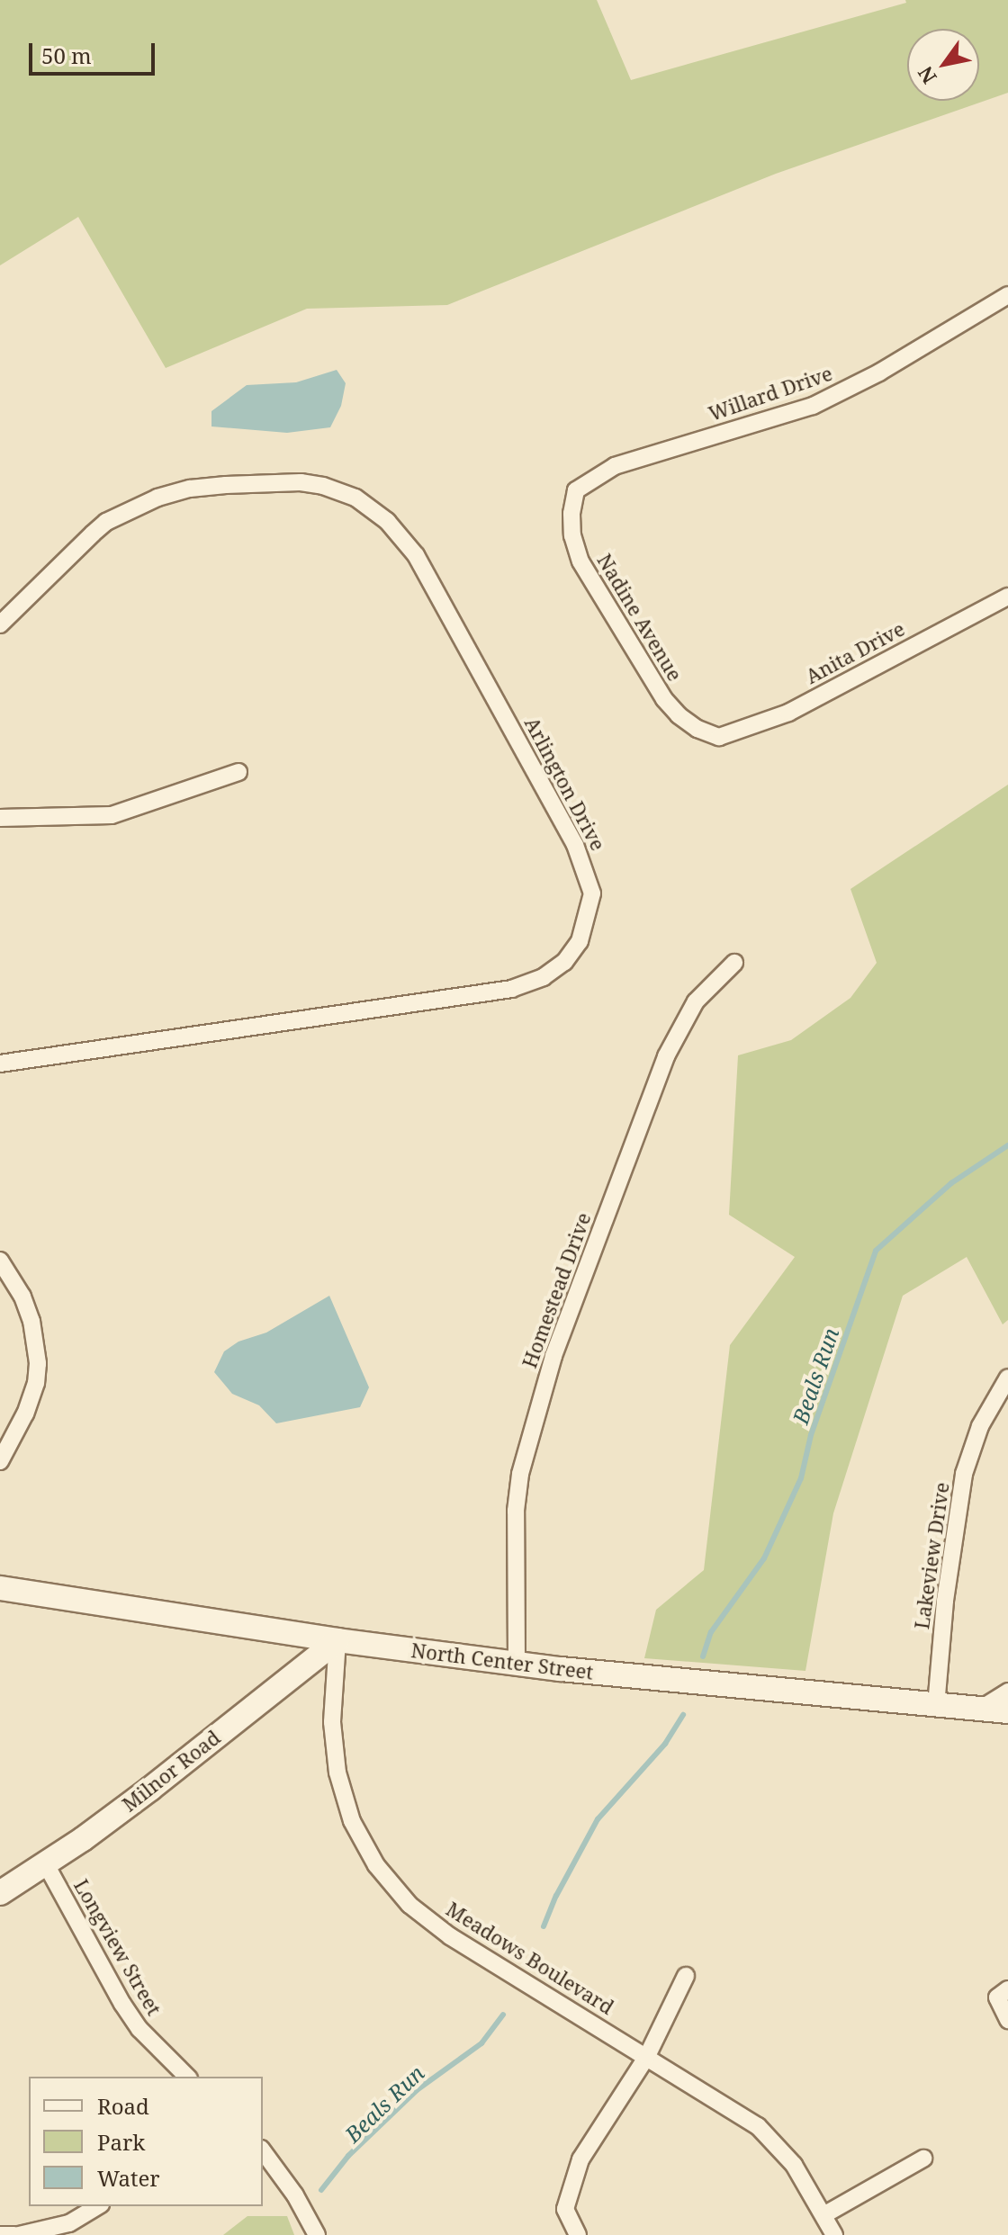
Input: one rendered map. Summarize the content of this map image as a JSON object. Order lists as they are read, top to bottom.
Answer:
{
  "streets": {
    "main road": ["North Center Street", "Milnor Road"],
    "street": [
      "Willard Drive",
      "Nadine Avenue",
      "Anita Drive",
      "Arlington Drive",
      "Homestead Drive",
      "Lakeview Drive",
      "Longview Street",
      "Meadows Boulevard"
    ]
  },
  "crossings": [
    ["Willard Drive", "Nadine Avenue"],
    ["Nadine Avenue", "Anita Drive"],
    ["Homestead Drive", "North Center Street"],
    ["Lakeview Drive", "North Center Street"],
    ["North Center Street", "Milnor Road"],
    ["North Center Street", "Meadows Boulevard"],
    ["Milnor Road", "Longview Street"],
    ["Milnor Road", "Meadows Boulevard"]
  ],
  "water": ["Beals Run"],
  "legend": ["Road", "Park", "Water"],
  "scale_bar": "50 m",
  "north": "bottom left"
}
